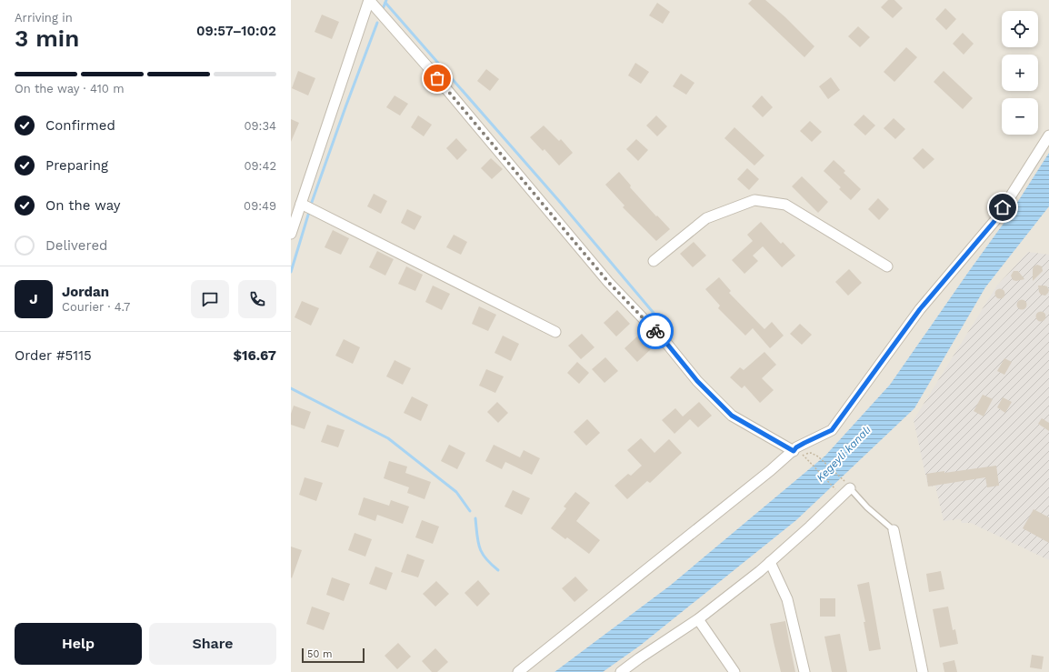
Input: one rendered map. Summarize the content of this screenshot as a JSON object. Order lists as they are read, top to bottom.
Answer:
{
  "water": ["Kegeyli kanalı"],
  "scale_bar": "50 m",
  "page": {
    "heading": ["3 min", "Arriving in", "09:57–10:02"],
    "panel": [
      "Jordan",
      "Courier · 4.7",
      "Order #5115",
      "$16.67"
    ],
    "map_buttons": ["+", "−"],
    "bar": "On the way · 410 m",
    "list": [
      ["Confirmed", "09:34"],
      ["Preparing", "09:42"],
      ["On the way", "09:49"],
      "Delivered"
    ],
    "round": "J",
    "buttons": ["Help", "Share"],
    "scale": "50 m"
  }
}
